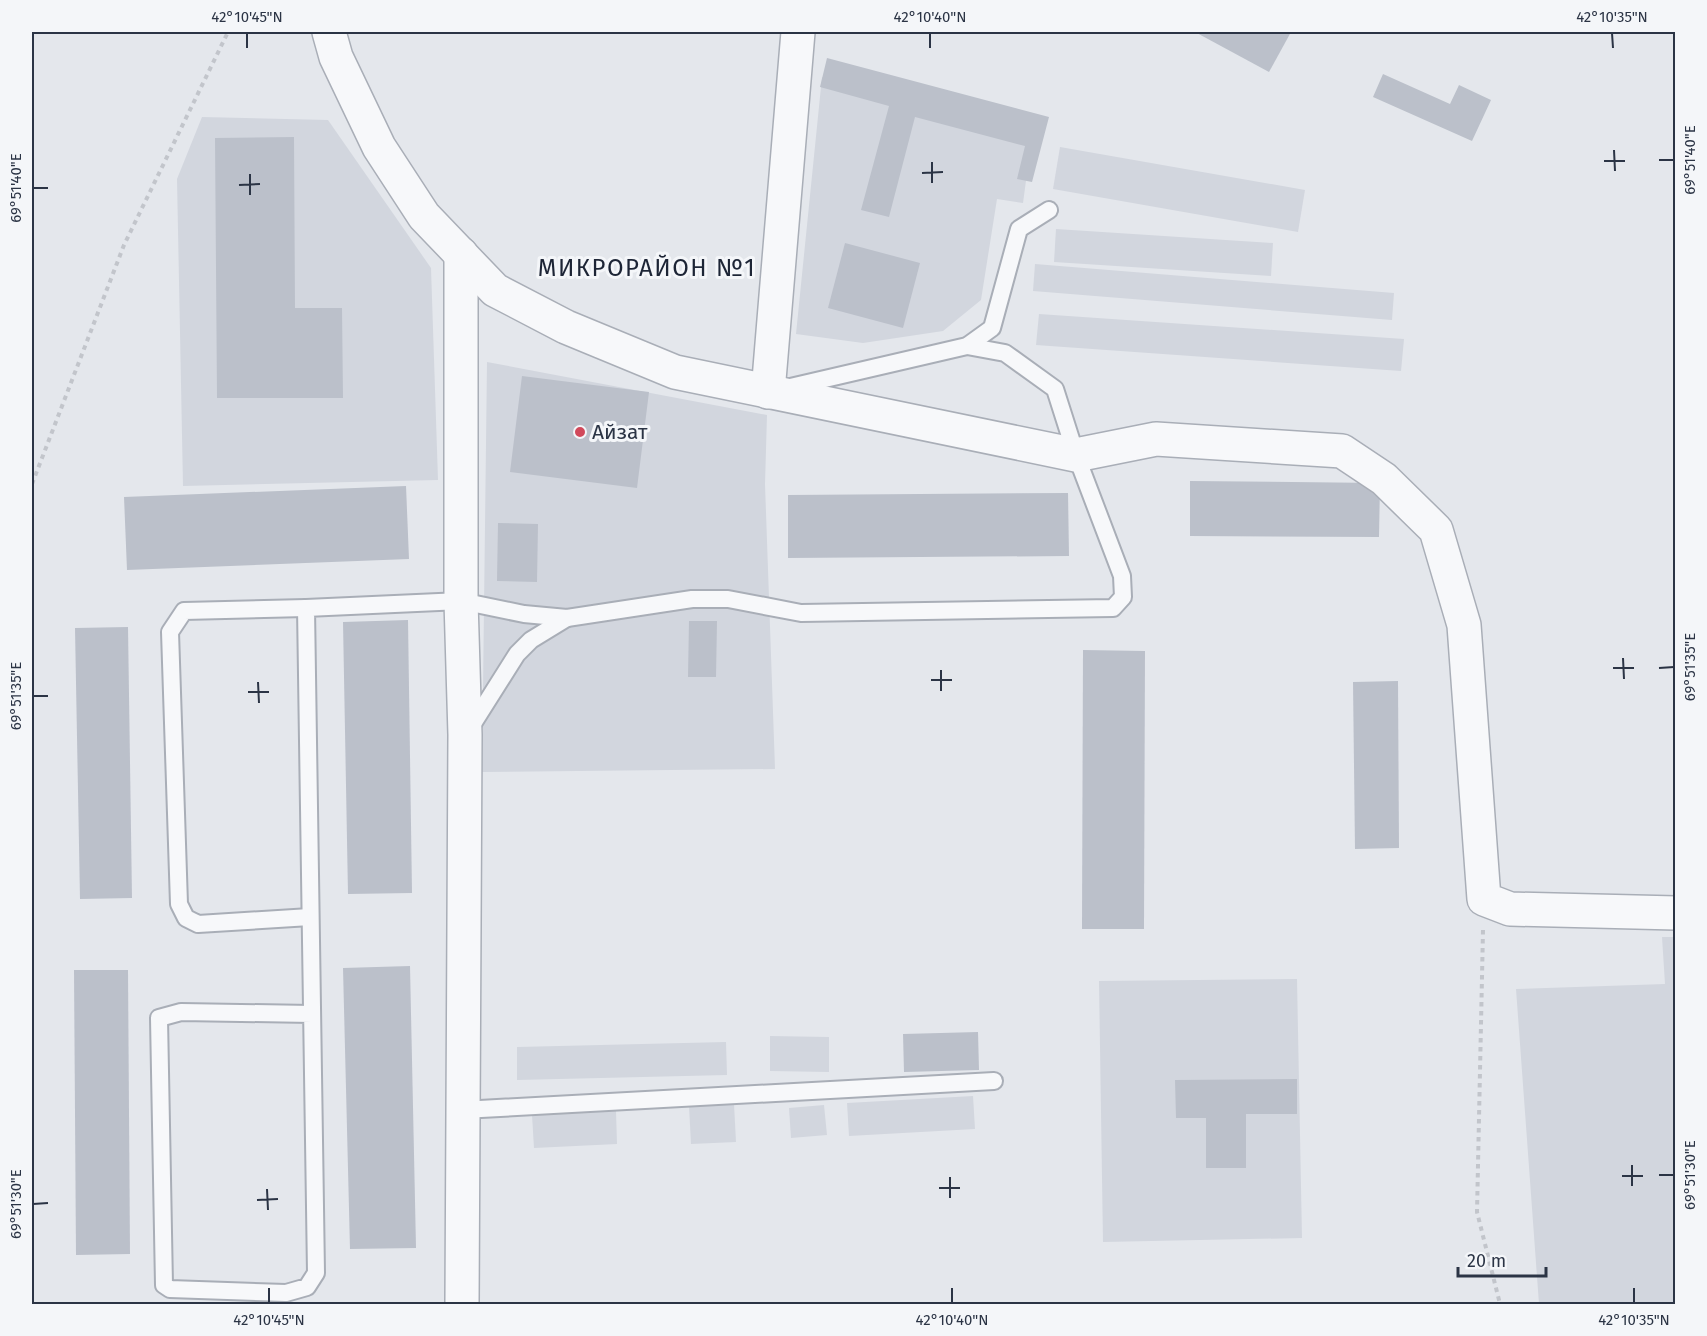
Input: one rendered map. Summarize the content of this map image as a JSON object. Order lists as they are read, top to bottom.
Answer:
{
  "districts": ["МИКРОРАЙОН №1"],
  "places": ["Айзат"],
  "scale_bar": "20 m",
  "coordinates": [
    "42°10'45\"N",
    "42°10'40\"N",
    "42°10'35\"N",
    "69°51'40\"E",
    "69°51'35\"E",
    "69°51'30\"E"
  ]
}
